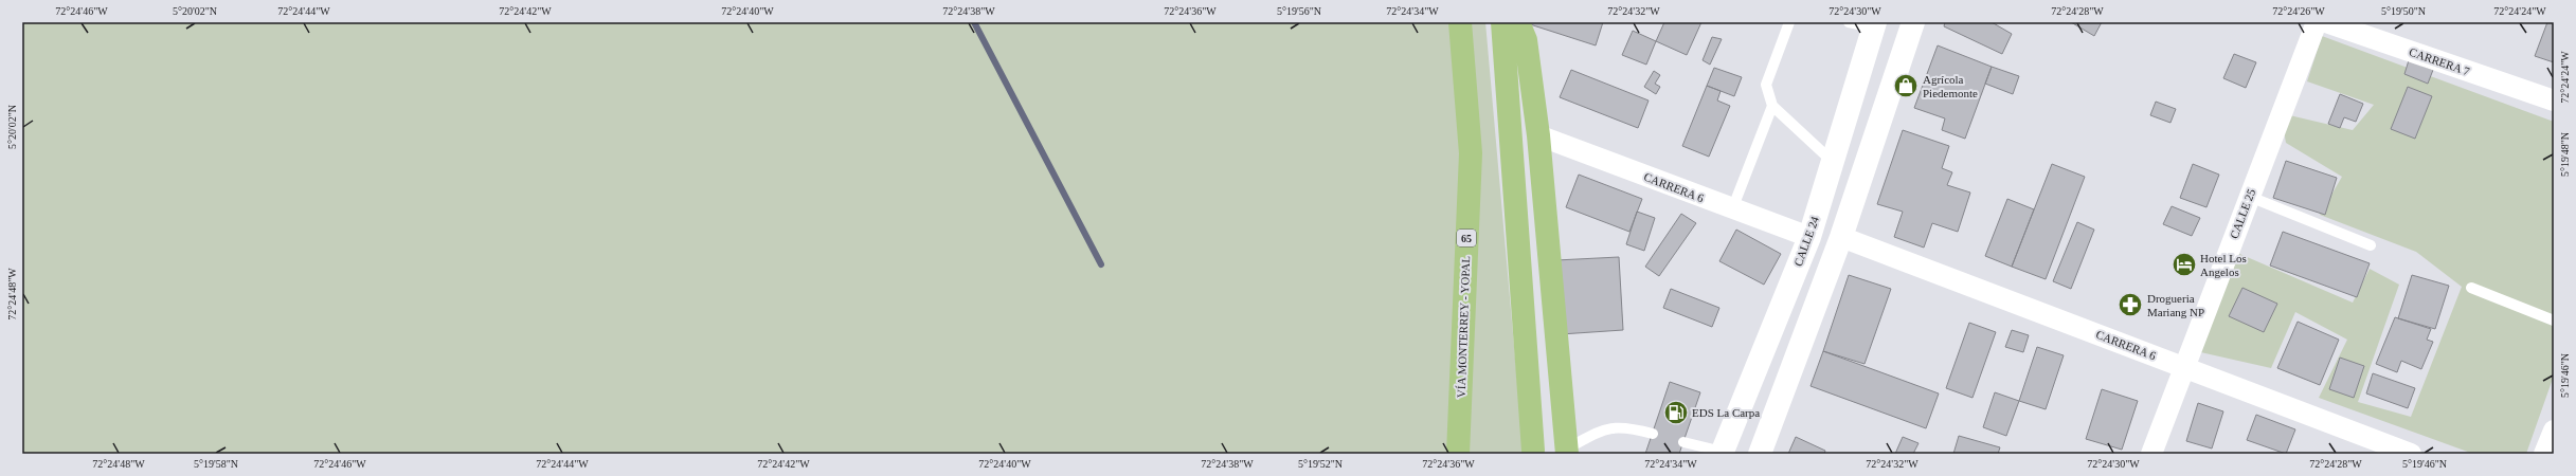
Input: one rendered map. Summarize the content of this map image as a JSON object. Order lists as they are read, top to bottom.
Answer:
{
  "streets": {
    "main road": ["65", "VÍA MONTERREY - YOPAL"],
    "street": [
      "CARRERA 7",
      "CARRERA 6",
      "CALLE 25",
      "CALLE 24"
    ]
  },
  "crossings": [
    ["CARRERA 6", "CALLE 25"],
    ["CARRERA 6", "CALLE 24"]
  ],
  "places": {
    "shop": ["Agrícola Piedemonte"],
    "hotel": ["Hotel Los Angelos"],
    "pharmacy": ["Drogueria Mariang NP"],
    "fuel station": ["EDS La Carpa"]
  },
  "coordinates": [
    "72°24'46\"W",
    "5°20'02\"N",
    "72°24'44\"W",
    "72°24'42\"W",
    "72°24'40\"W",
    "72°24'38\"W",
    "72°24'36\"W",
    "5°19'56\"N",
    "72°24'34\"W",
    "72°24'32\"W",
    "72°24'30\"W",
    "72°24'28\"W",
    "72°24'26\"W",
    "5°19'50\"N",
    "72°24'24\"W",
    "5°19'48\"N",
    "72°24'48\"W",
    "5°19'46\"N",
    "5°19'58\"N",
    "5°19'52\"N"
  ]
}
